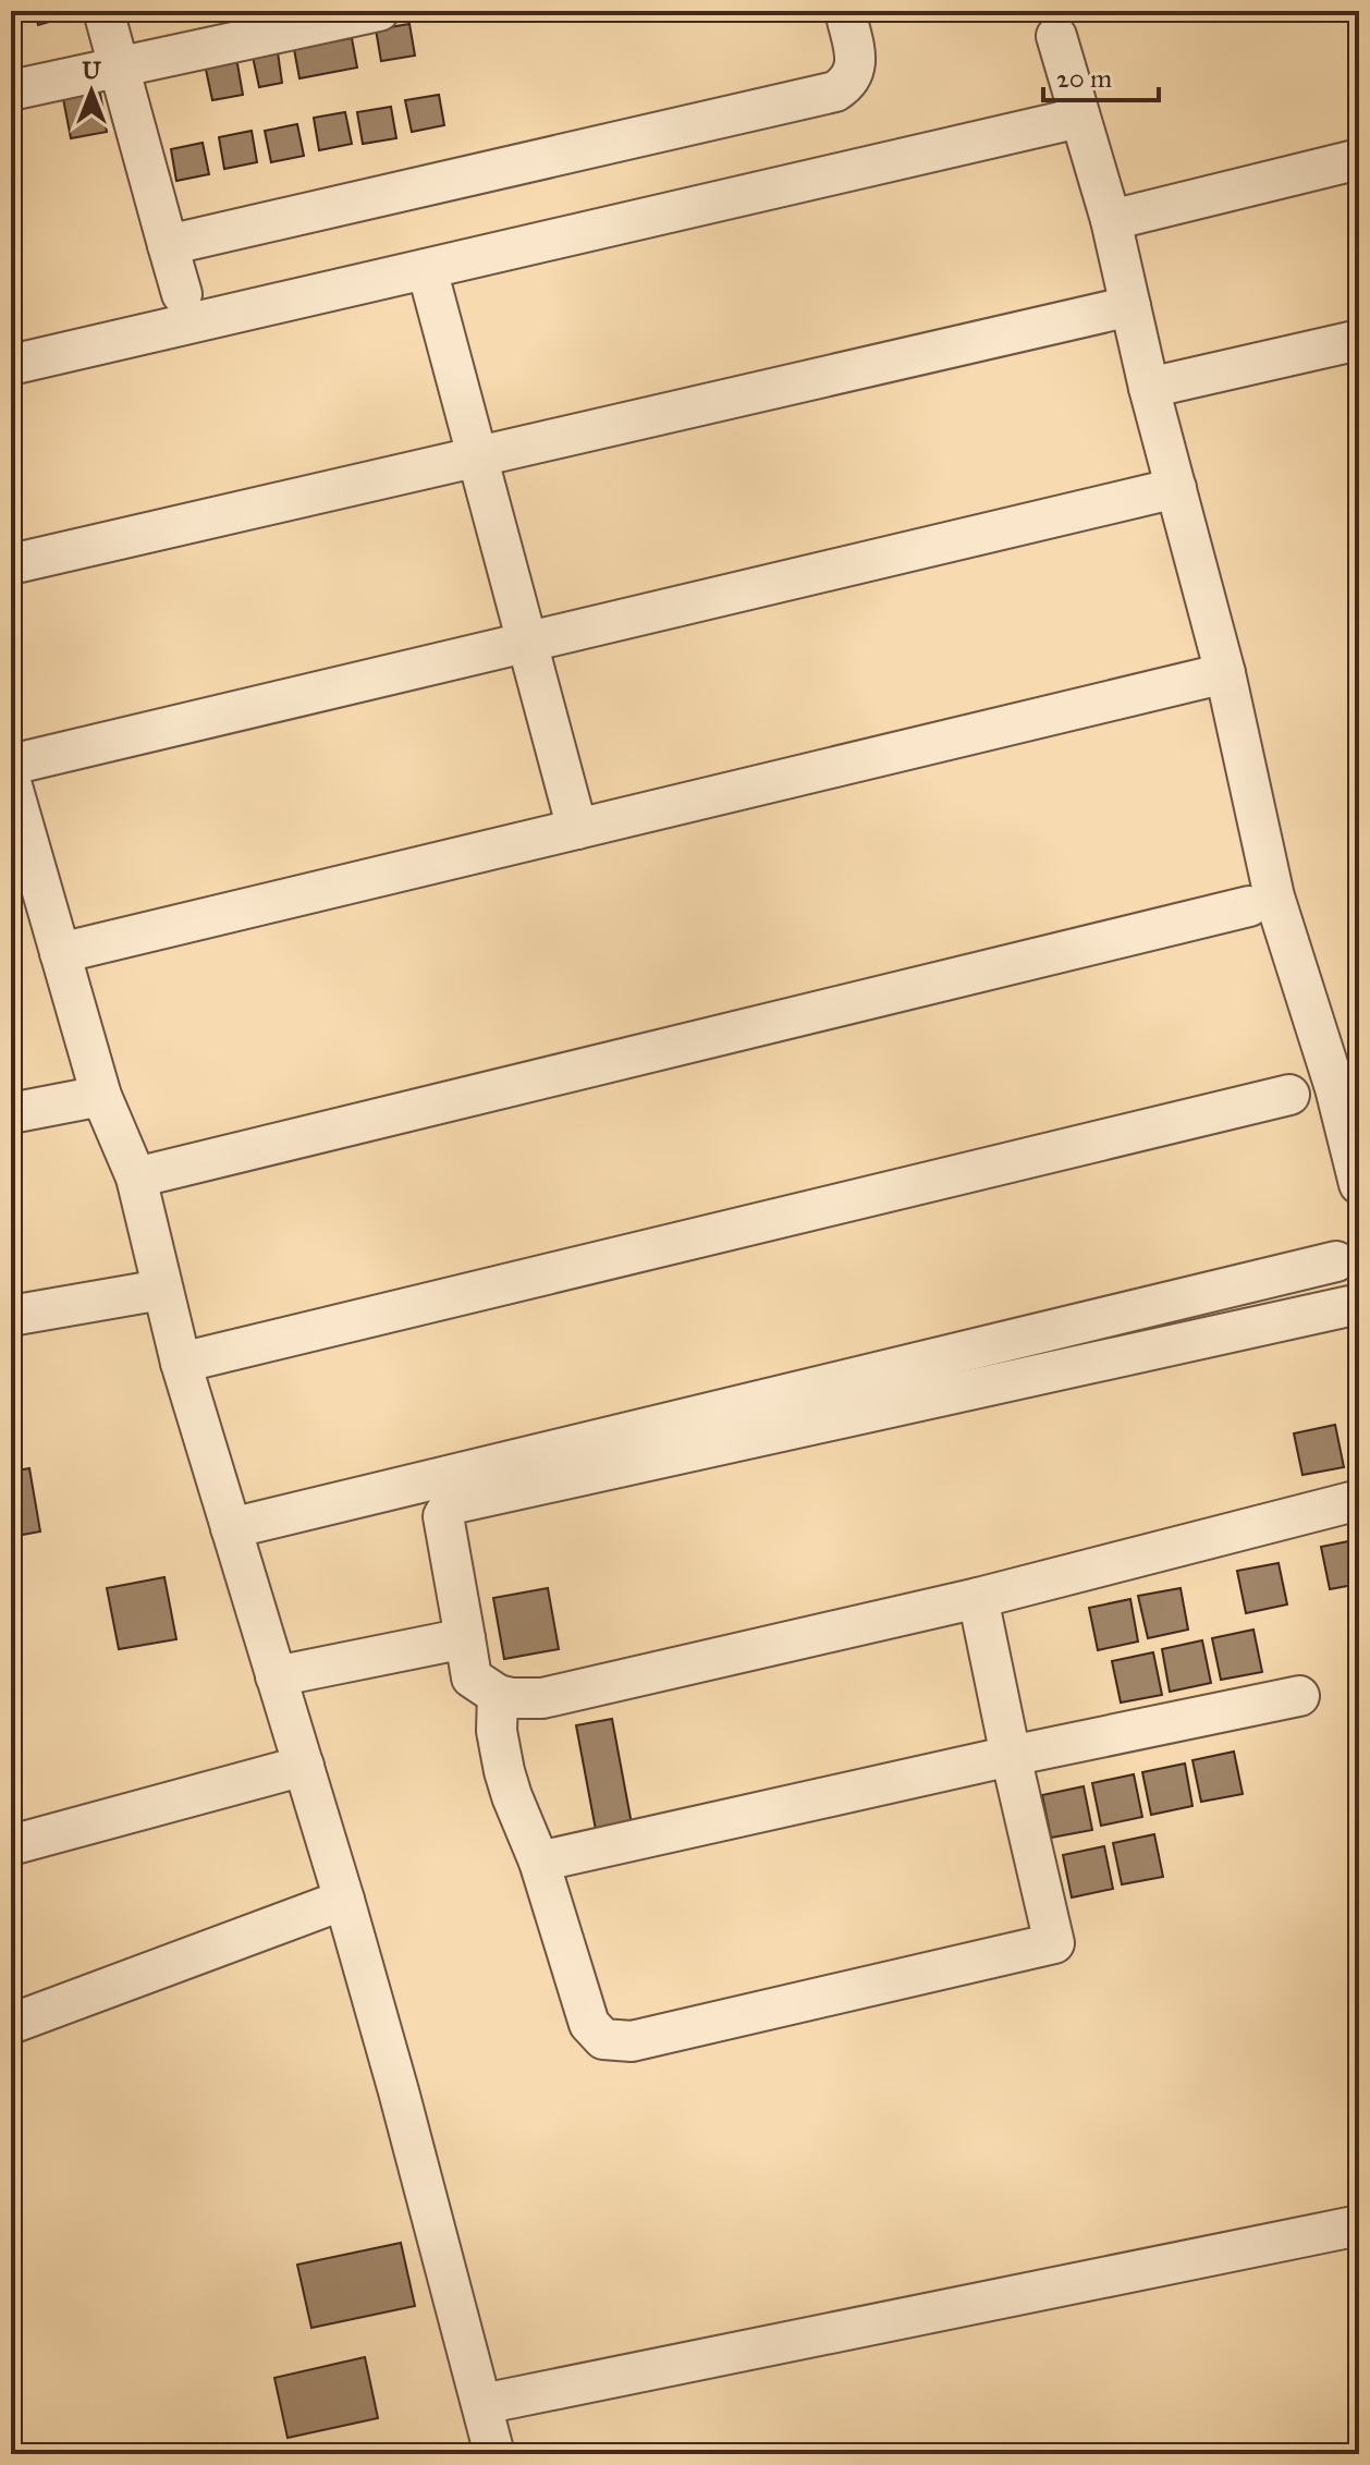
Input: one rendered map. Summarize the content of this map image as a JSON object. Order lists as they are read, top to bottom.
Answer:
{
  "scale_bar": "20 m",
  "north": "top"
}
